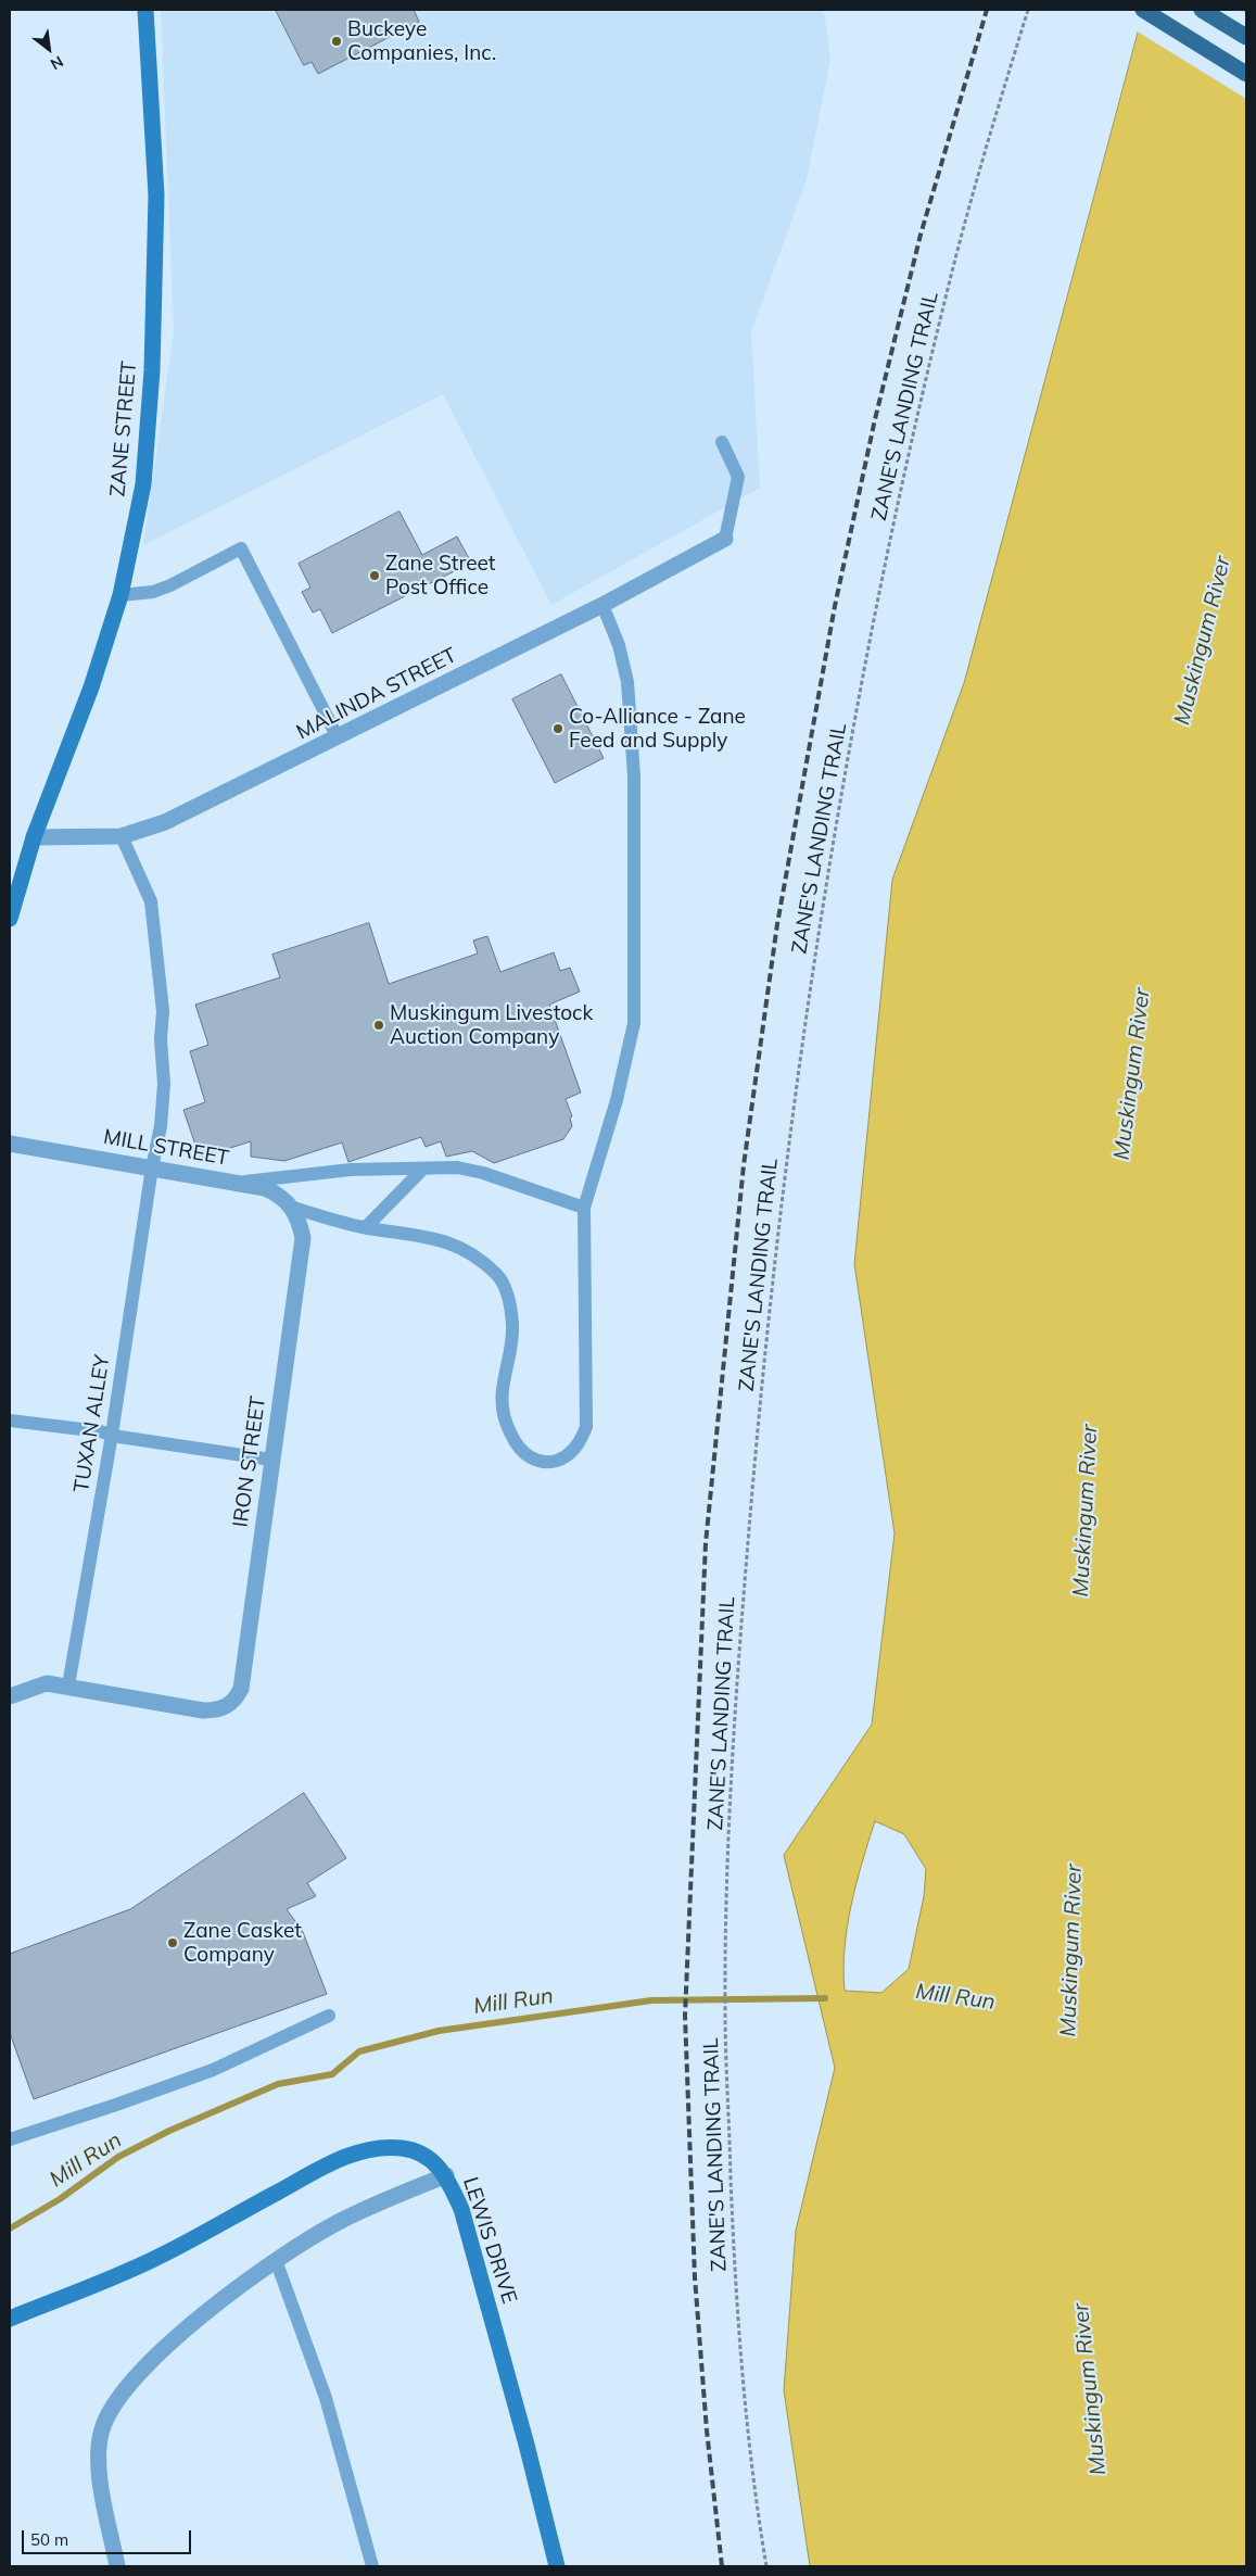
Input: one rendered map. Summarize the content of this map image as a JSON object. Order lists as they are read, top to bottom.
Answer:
{
  "streets": {
    "main road": ["ZANE STREET", "LEWIS DRIVE"],
    "street": ["MALINDA STREET", "MILL STREET", "IRON STREET"],
    "lane": ["TUXAN ALLEY"],
    "path": ["ZANE'S LANDING TRAIL"]
  },
  "crossings": [
    ["ZANE STREET", "MALINDA STREET"],
    ["MALINDA STREET", "TUXAN ALLEY"],
    ["MILL STREET", "TUXAN ALLEY"],
    ["MILL STREET", "IRON STREET"],
    ["TUXAN ALLEY", "IRON STREET"]
  ],
  "water": ["Muskingum River", "Mill Run"],
  "places": [
    "Buckeye Companies, Inc.",
    "Zane Street Post Office",
    "Co-Alliance - Zane Feed and Supply",
    "Muskingum Livestock Auction Company",
    "Zane Casket Company"
  ],
  "scale_bar": "50 m",
  "north": "bottom right"
}
